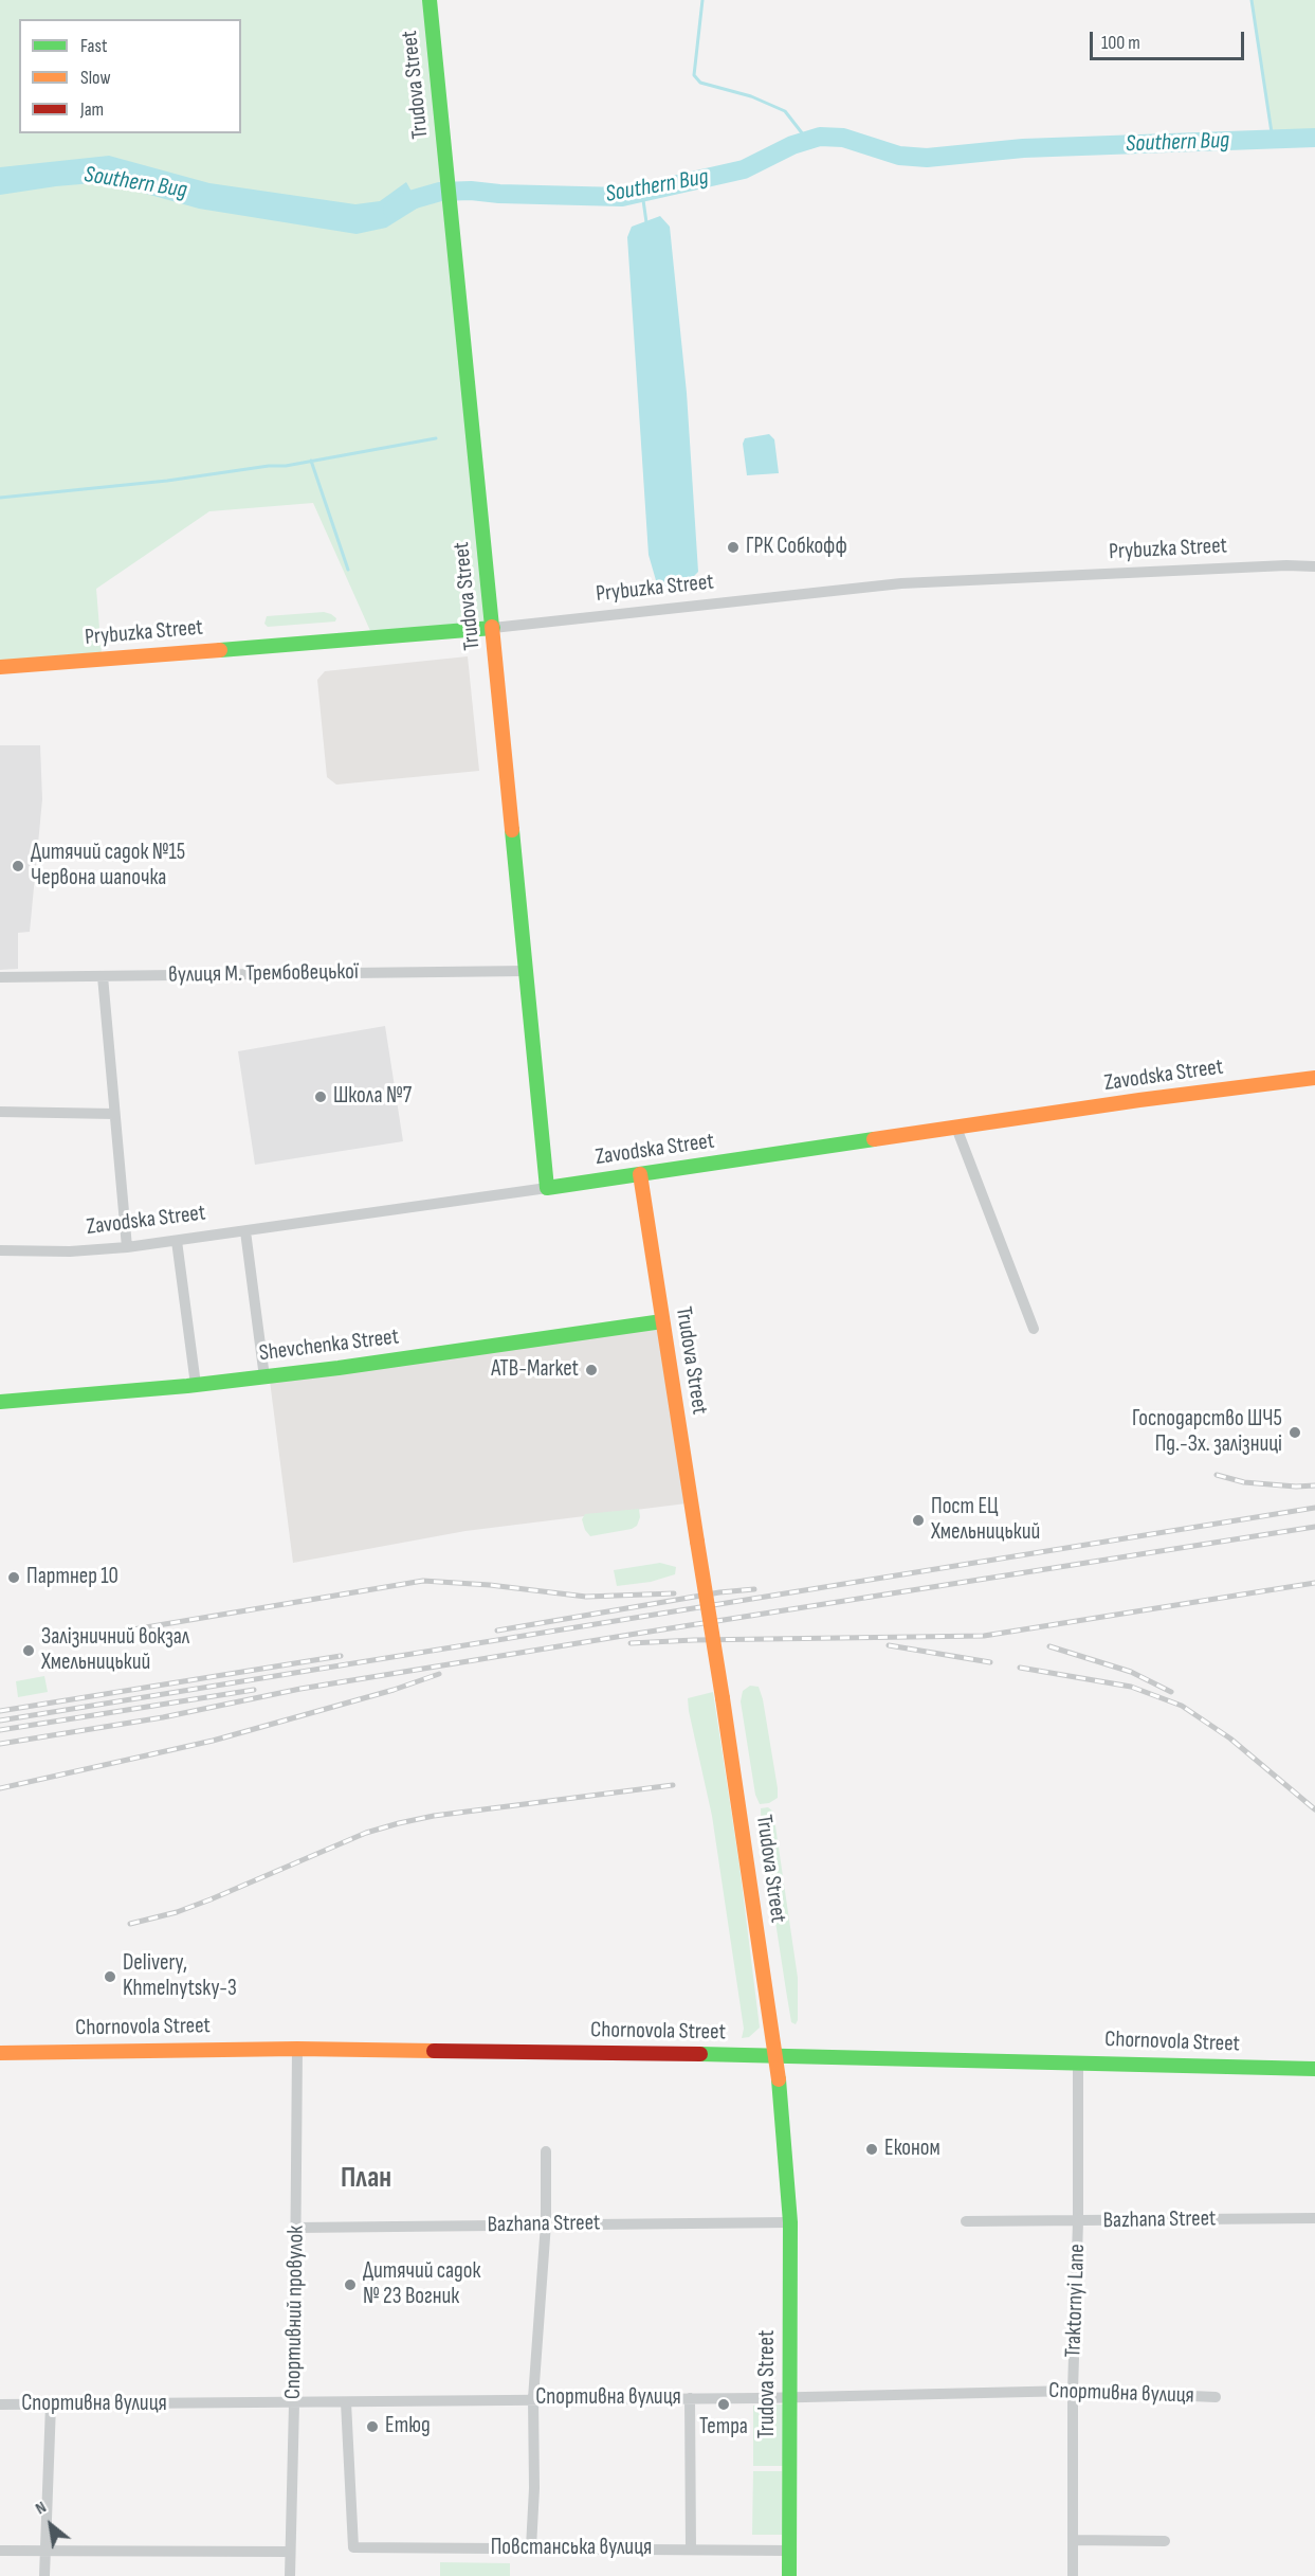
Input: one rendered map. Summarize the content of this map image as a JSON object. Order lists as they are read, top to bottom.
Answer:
{
  "streets": {
    "street": [
      "Trudova Street",
      "Prybuzka Street",
      "вулиця М. Трембовецької",
      "Zavodska Street",
      "Shevchenka Street",
      "Chornovola Street",
      "Bazhana Street",
      "Traktornyi Lane",
      "Спортивний провулок",
      "Спортивна вулиця",
      "Повстанська вулиця"
    ]
  },
  "crossings": [
    ["Trudova Street", "Prybuzka Street"],
    ["Trudova Street", "вулиця М. Трембовецької"],
    ["Trudova Street", "Zavodska Street"],
    ["Trudova Street", "Shevchenka Street"],
    ["Trudova Street", "Chornovola Street"],
    ["Trudova Street", "Bazhana Street"],
    ["Trudova Street", "Спортивна вулиця"],
    ["Trudova Street", "Повстанська вулиця"],
    ["Chornovola Street", "Traktornyi Lane"],
    ["Chornovola Street", "Спортивний провулок"],
    ["Bazhana Street", "Traktornyi Lane"],
    ["Bazhana Street", "Спортивний провулок"],
    ["Traktornyi Lane", "Спортивна вулиця"],
    ["Спортивний провулок", "Спортивна вулиця"],
    ["Спортивна вулиця", "Повстанська вулиця"]
  ],
  "districts": ["План"],
  "water": ["Southern Bug"],
  "places": [
    "ГРК Собкофф",
    "Дитячий садок №15 Червона шапочка",
    "Школа №7",
    "ATB-Market",
    "Господарство ШЧ5 Пд.-Зх. залізниці",
    "Пост ЕЦ Хмельницький",
    "Партнер 10",
    "Залізничний вокзал Хмельницький",
    "Delivery, Khmelnytsky-3",
    "Економ",
    "Дитячий садок № 23 Вогник",
    "Тетра",
    "Етюд"
  ],
  "legend": ["Fast", "Slow", "Jam"],
  "scale_bar": "100 m",
  "north": "top left"
}
